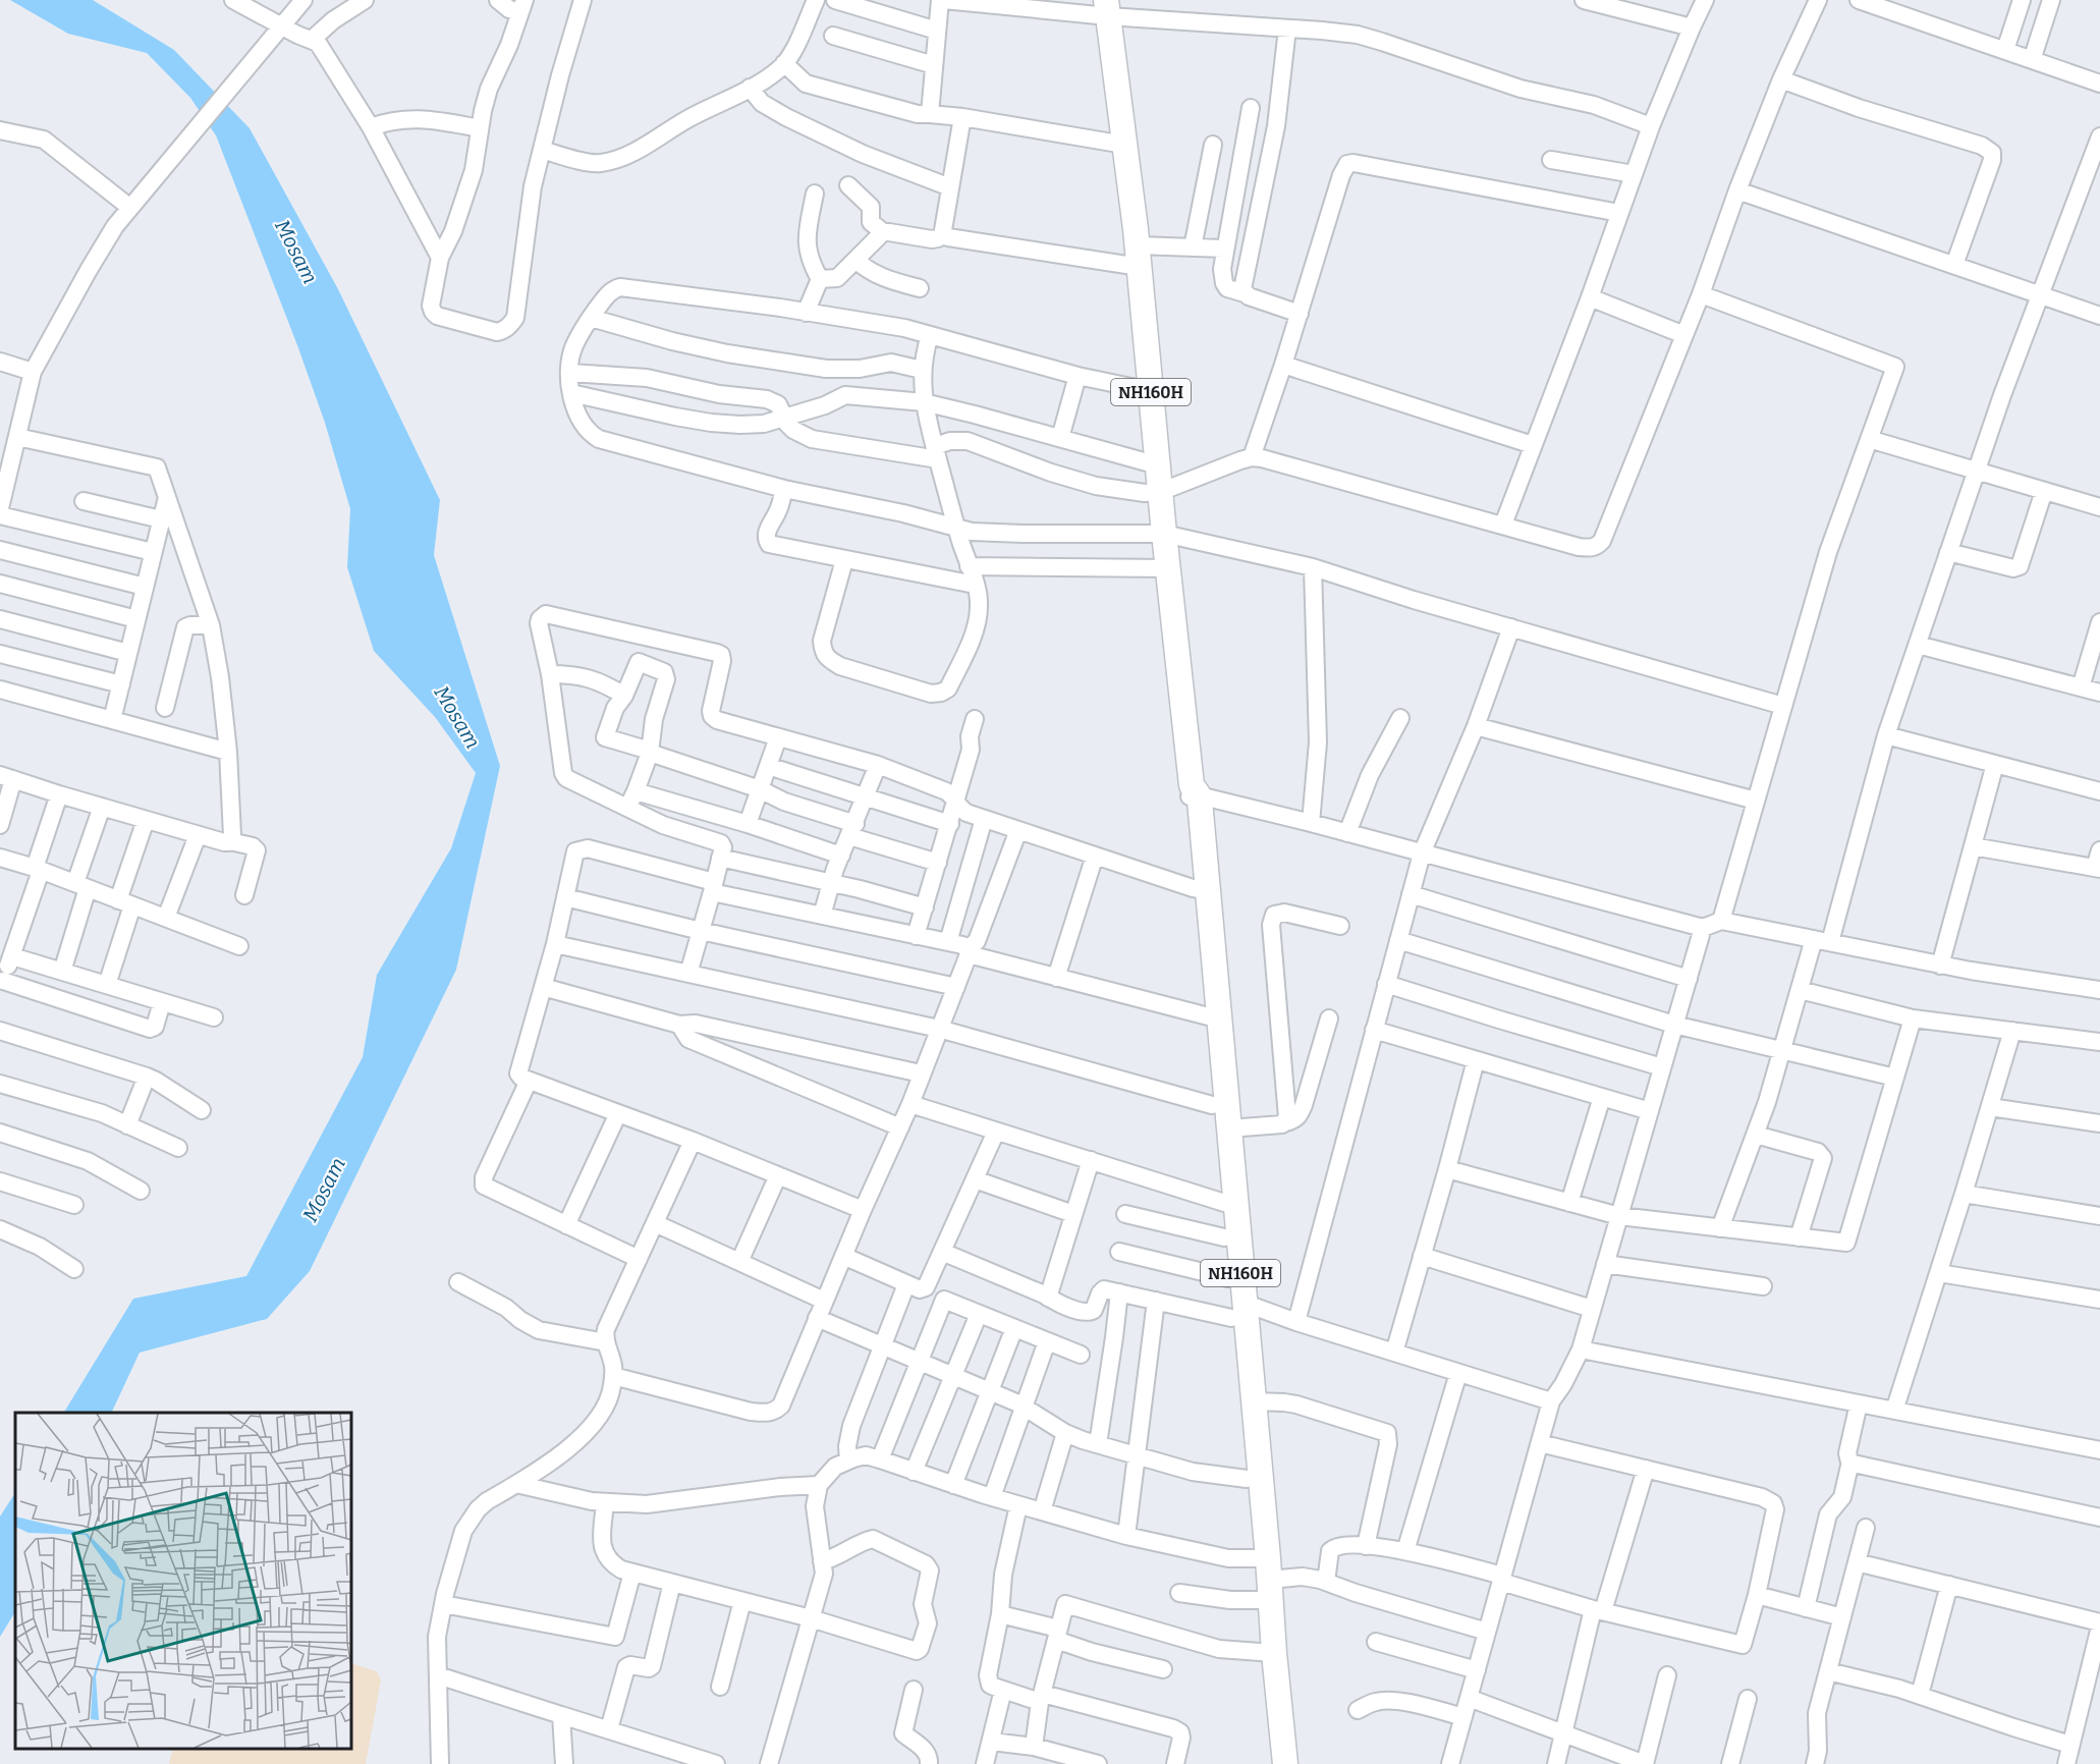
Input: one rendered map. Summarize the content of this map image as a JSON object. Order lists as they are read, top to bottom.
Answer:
{
  "streets": {
    "highway": ["NH160H"]
  },
  "water": ["Mosam"]
}
